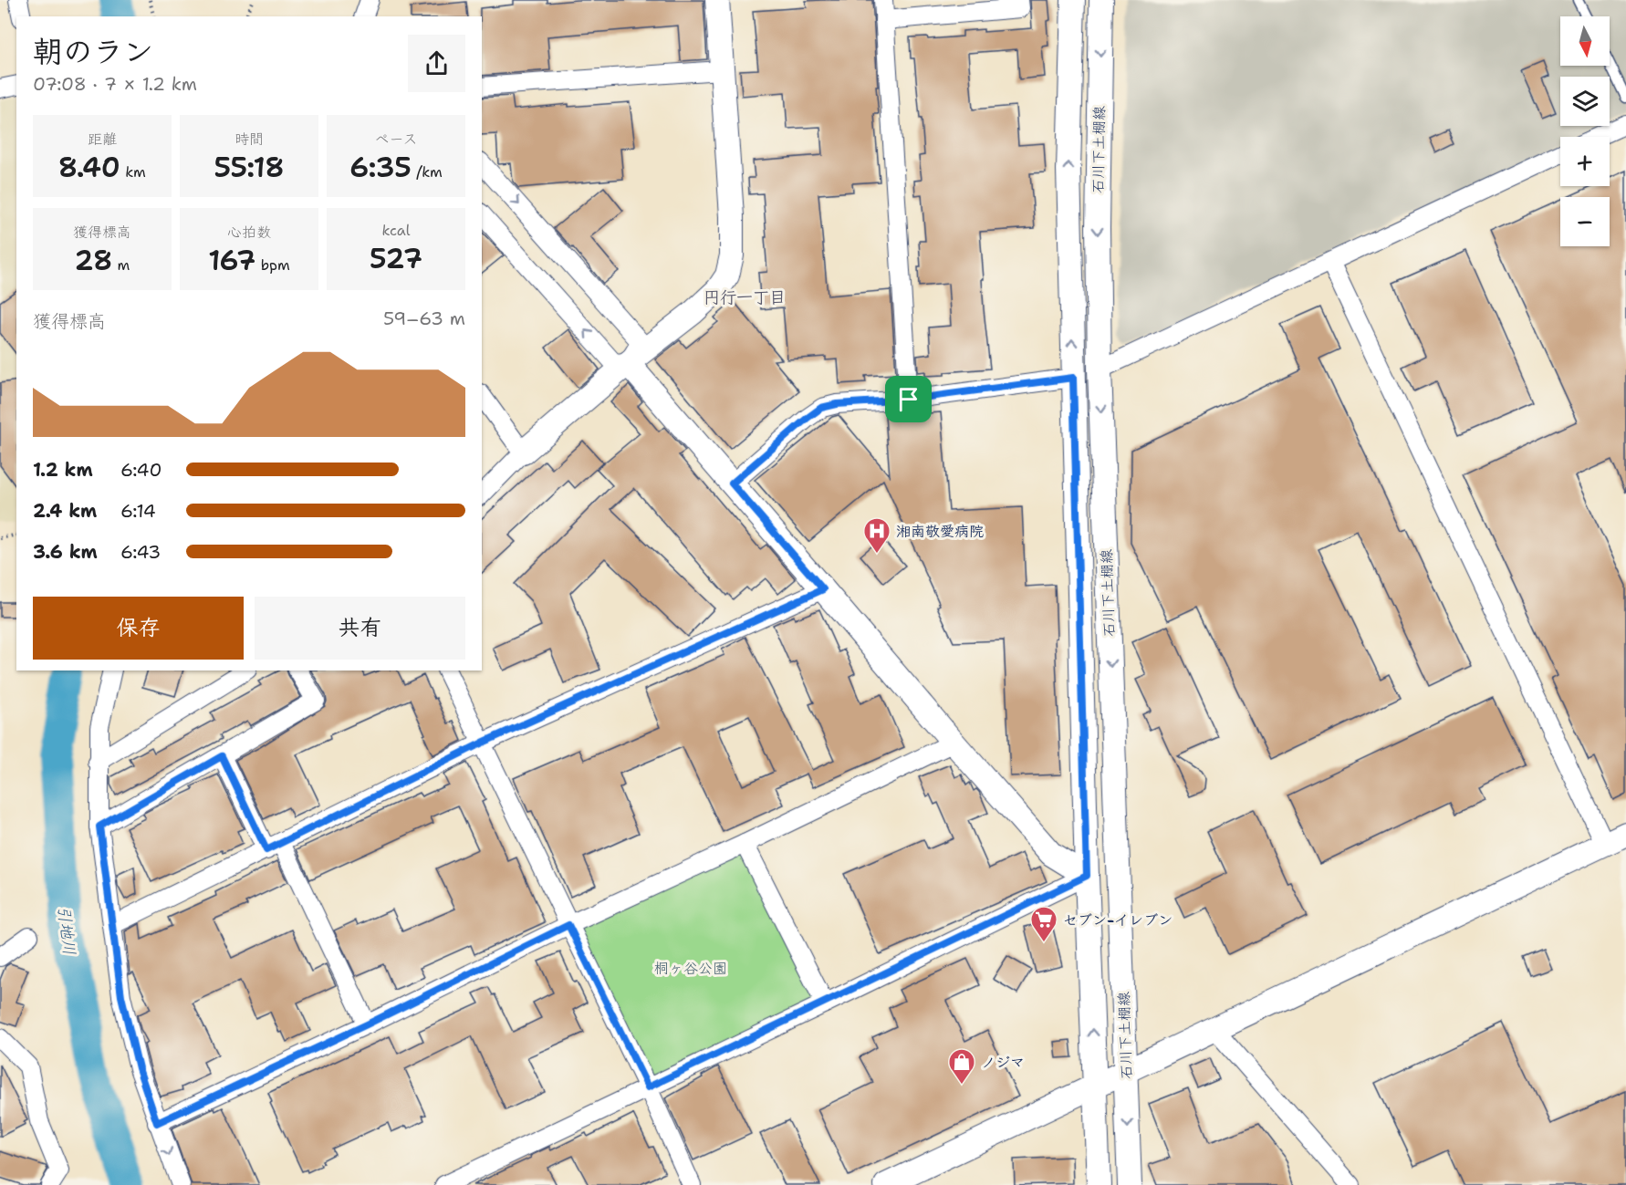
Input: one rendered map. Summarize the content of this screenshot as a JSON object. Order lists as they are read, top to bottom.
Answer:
{
  "streets": {
    "street": ["石川下土棚線"]
  },
  "districts": ["円行一丁目"],
  "water": ["引地川"],
  "parks": ["桐ヶ谷公園"],
  "places": {
    "hospital": ["湘南敬愛病院"],
    "supermarket": ["セブン-イレブン"],
    "shop": ["ノジマ"]
  },
  "north": "bottom",
  "page": {
    "map_buttons": ["+", "−"],
    "heading": ["朝のラン", "07:08 · 7 × 1.2 km"],
    "stats": [
      ["距離", "8.40 km"],
      ["時間", "55:18"],
      ["ペース", "6:35 /km"],
      ["獲得標高", "28 m"],
      ["心拍数", "167 bpm"],
      ["kcal", "527"]
    ],
    "chart": ["獲得標高", "59–63 m"],
    "list": [
      {
        "name": "1.2 km",
        "note": "6:40"
      },
      {
        "name": "2.4 km",
        "note": "6:14"
      },
      {
        "name": "3.6 km",
        "note": "6:43"
      }
    ],
    "buttons": ["保存", "共有"]
  }
}
